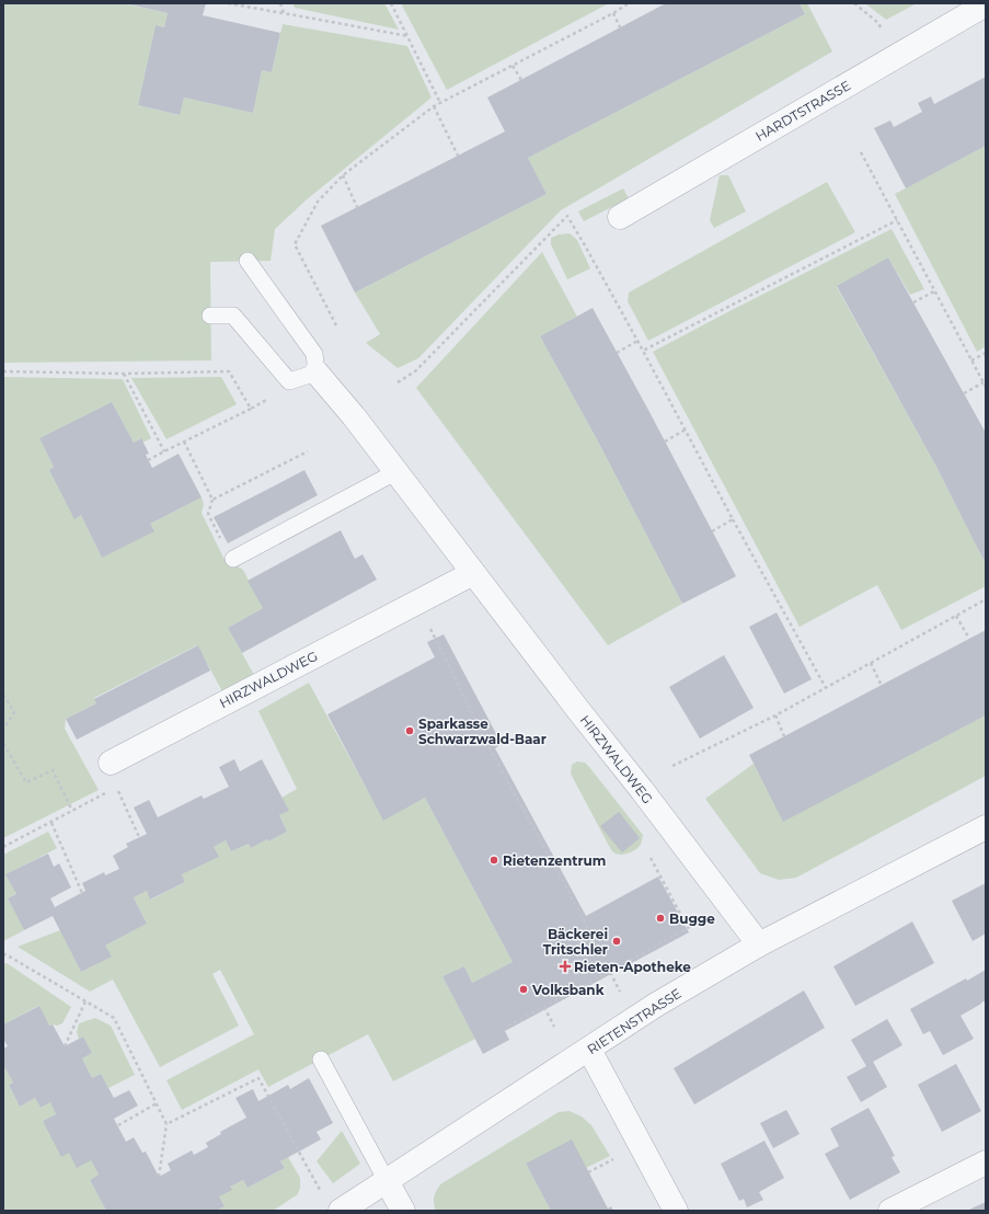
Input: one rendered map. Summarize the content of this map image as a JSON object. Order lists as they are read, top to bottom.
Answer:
{
  "streets": {
    "street": ["HARDTSTRASSE", "HIRZWALDWEG", "RIETENSTRASSE"]
  },
  "crossings": [
    ["HIRZWALDWEG", "RIETENSTRASSE"]
  ],
  "places": {
    "other": [
      "Sparkasse Schwarzwald-Baar",
      "Rietenzentrum",
      "Bugge",
      "Bäckerei Tritschler",
      "Volksbank"
    ],
    "health": ["Rieten-Apotheke"]
  }
}
